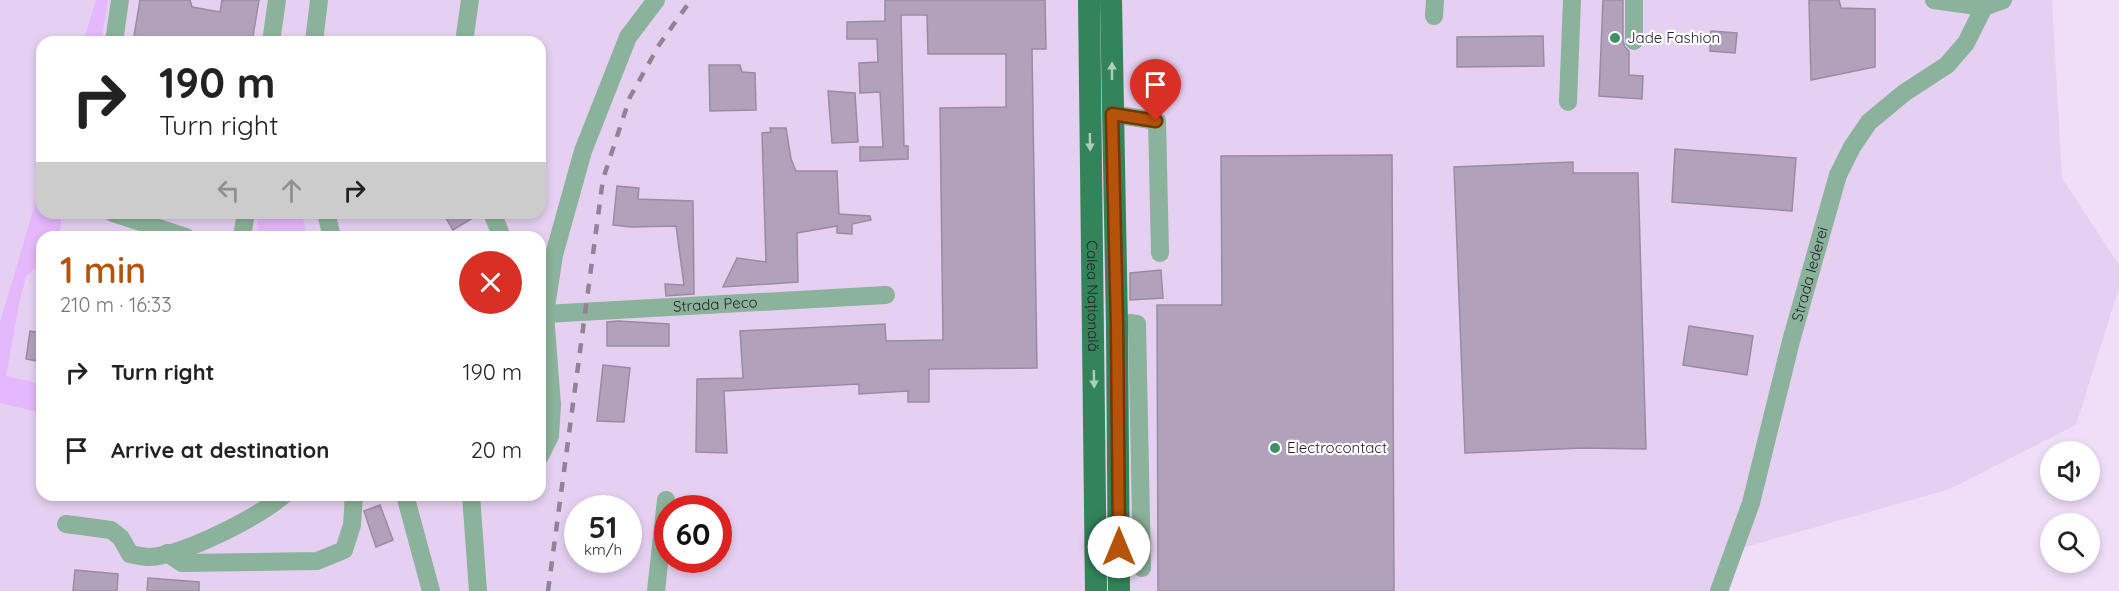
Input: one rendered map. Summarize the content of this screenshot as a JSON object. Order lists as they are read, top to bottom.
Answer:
{
  "streets": {
    "main road": ["Calea Națională"],
    "street": ["Strada Iederei", "Strada Peco"]
  },
  "places": ["Jade Fashion", "Electrocontact"],
  "page": {
    "turn": ["190 m", "Turn right"],
    "heading": ["1 min", "210 m · 16:33"],
    "list": [
      {
        "name": "Turn right",
        "value": "190 m"
      },
      {
        "name": "Arrive at destination",
        "value": "20 m"
      }
    ],
    "speed": "51 km/h",
    "limit": "60"
  }
}
